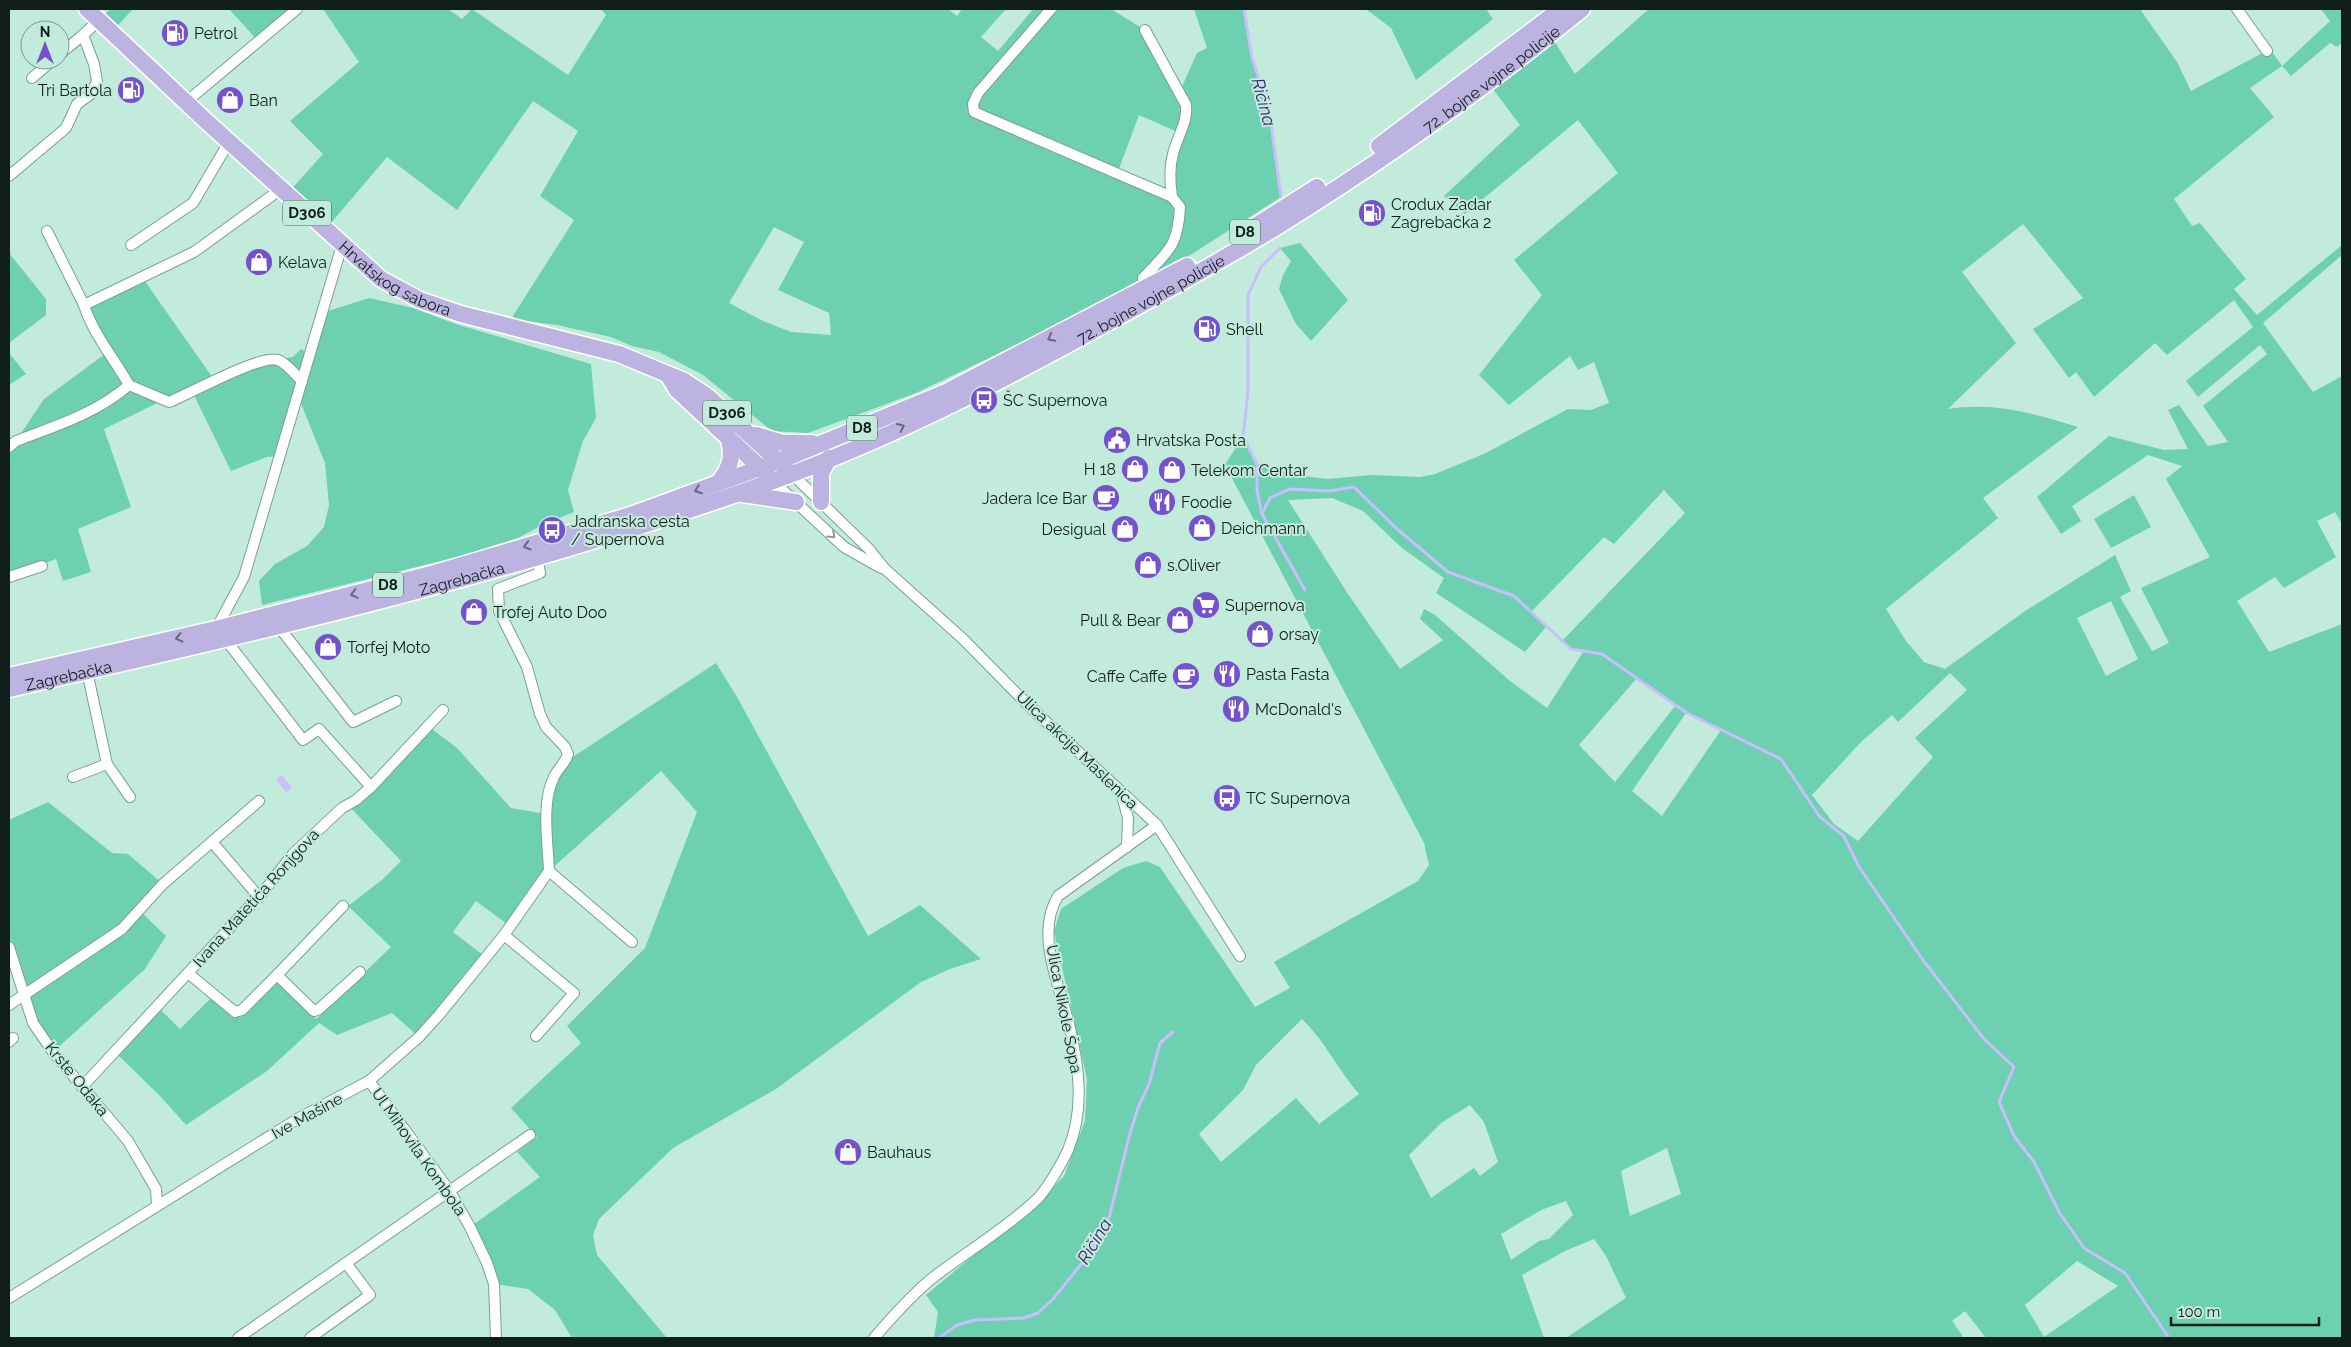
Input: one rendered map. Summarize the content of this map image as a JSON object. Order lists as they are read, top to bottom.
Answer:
{
  "streets": {
    "main road": [
      "72. bojne vojne policije",
      "D306",
      "D8",
      "Hrvatskog sabora",
      "Zagrebačka"
    ],
    "street": [
      "Ulica akcije Maslenica",
      "Ivana Matetića Ronjgova",
      "Ulica Nikole Šopa",
      "Krste Odaka",
      "Ive Mašine",
      "Ul Mihovila Kombola"
    ]
  },
  "crossings": [
    ["72. bojne vojne policije", "Hrvatskog sabora"],
    ["72. bojne vojne policije", "Zagrebačka"],
    ["72. bojne vojne policije", "Ulica akcije Maslenica"],
    ["Hrvatskog sabora", "Zagrebačka"],
    ["Hrvatskog sabora", "Ulica akcije Maslenica"],
    ["Zagrebačka", "Ulica akcije Maslenica"],
    ["Ulica akcije Maslenica", "Ulica Nikole Šopa"],
    ["Ivana Matetića Ronjgova", "Krste Odaka"],
    ["Krste Odaka", "Ive Mašine"],
    ["Ive Mašine", "Ul Mihovila Kombola"]
  ],
  "water": ["Ričina"],
  "places": {
    "fuel station": [
      "Petrol",
      "Tri Bartola",
      "Crodux Zadar Zagrebačka 2",
      "Shell"
    ],
    "shop": [
      "Ban",
      "Kelava",
      "H 18",
      "Telekom Centar",
      "Deichmann",
      "Desigual",
      "s.Oliver",
      "Trofej Auto Doo",
      "Pull & Bear",
      "orsay",
      "Torfej Moto",
      "Bauhaus"
    ],
    "bus stop": ["ŠC Supernova", "Jadranska cesta / Supernova", "TC Supernova"],
    "public building": ["Hrvatska Posta"],
    "cafe": ["Jadera Ice Bar", "Caffe Caffe"],
    "restaurant": ["Foodie", "Pasta Fasta", "McDonald's"],
    "supermarket": ["Supernova"]
  },
  "scale_bar": "100 m",
  "north": "top"
}
